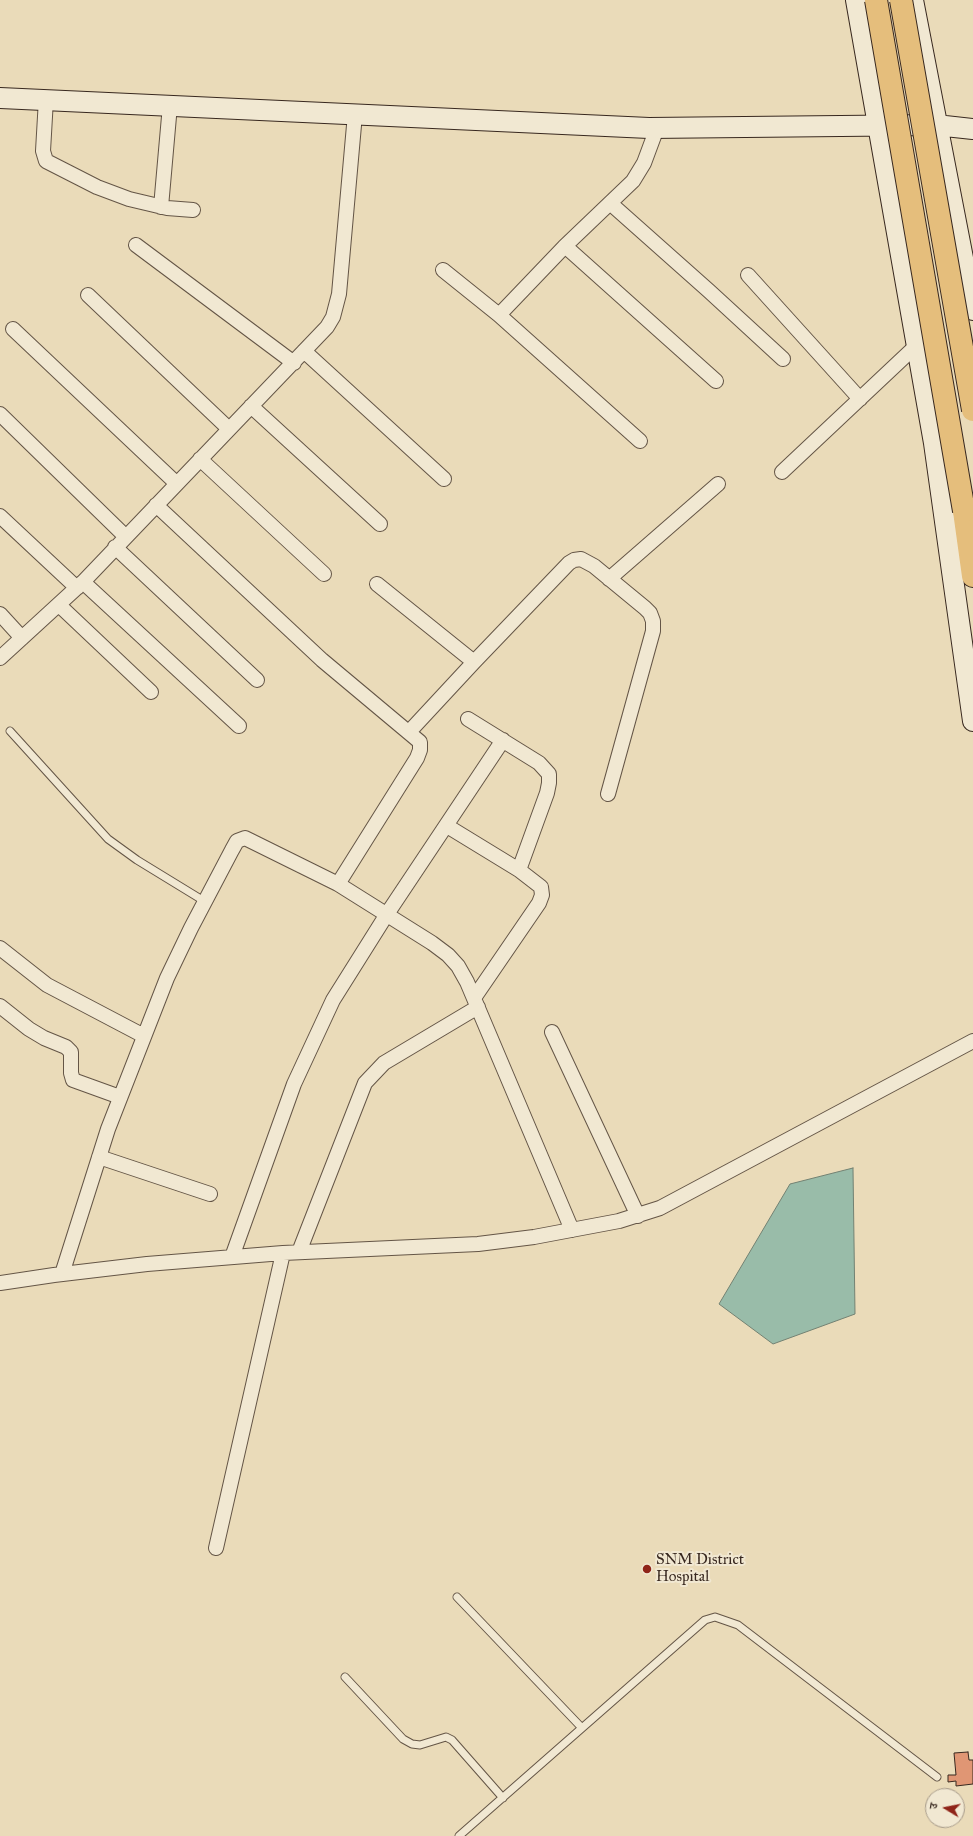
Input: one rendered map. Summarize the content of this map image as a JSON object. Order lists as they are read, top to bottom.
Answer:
{
  "places": ["SNM District Hospital"],
  "north": "left"
}
